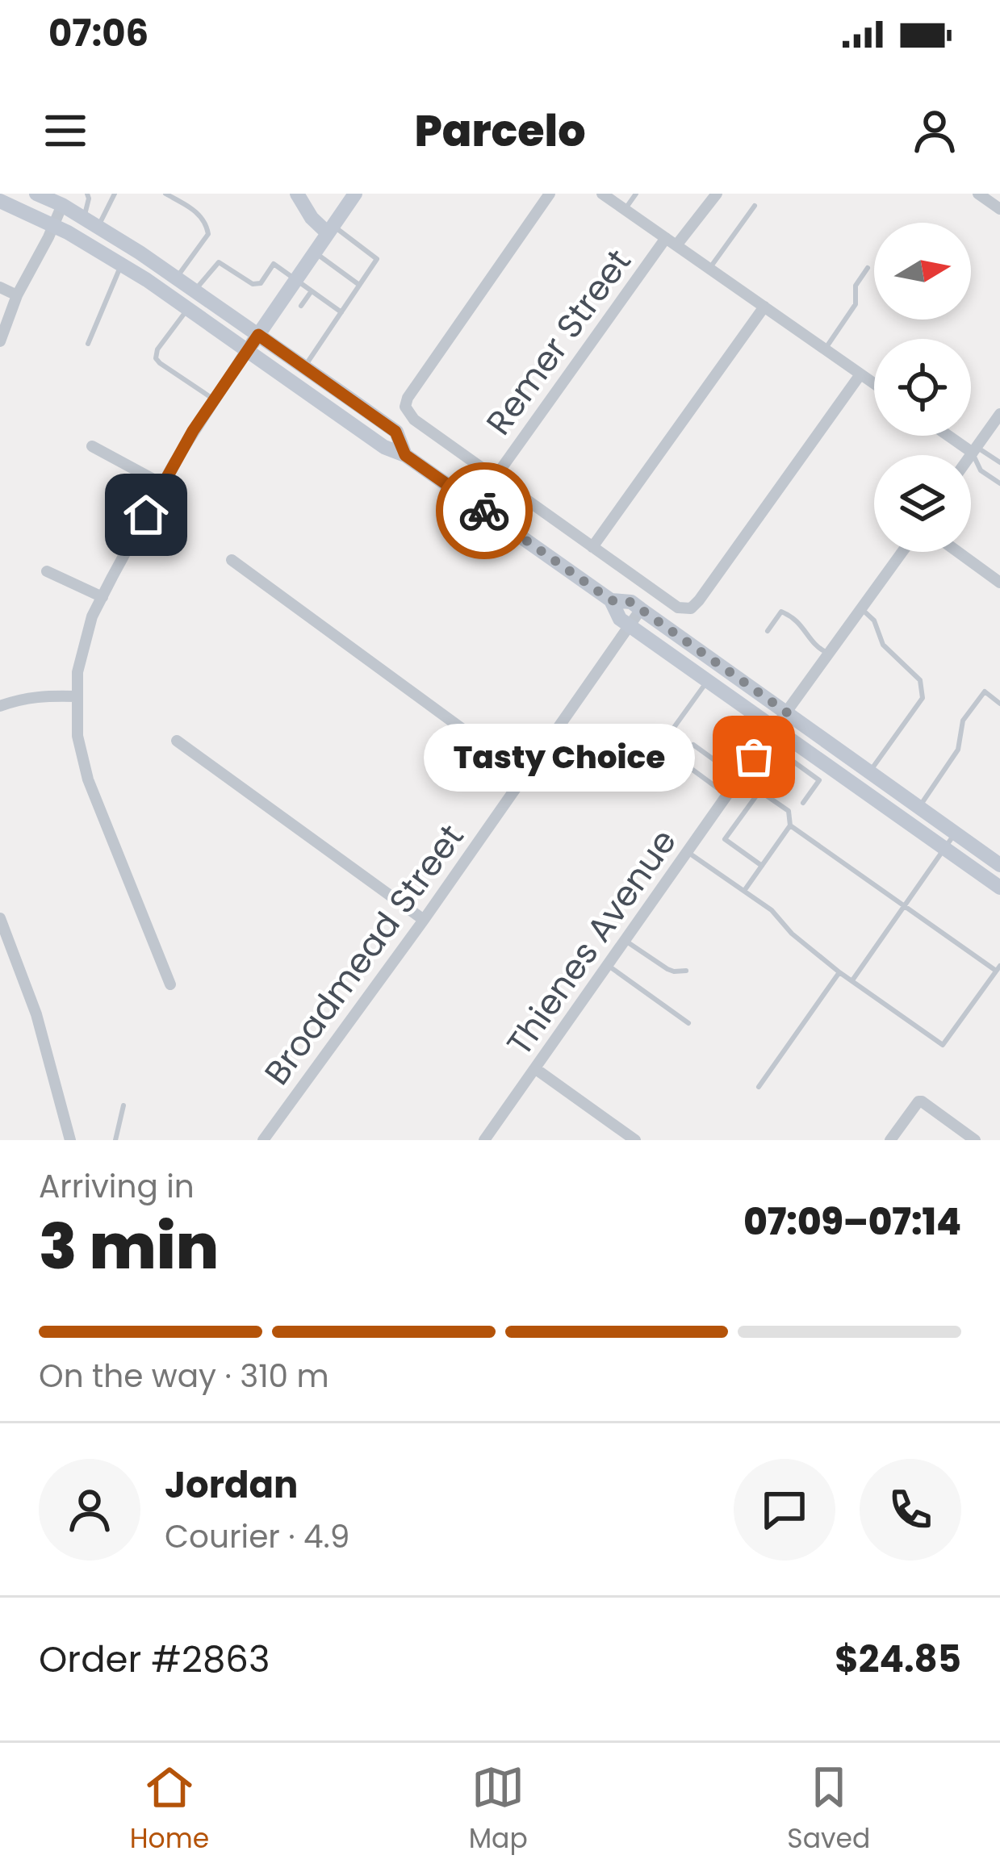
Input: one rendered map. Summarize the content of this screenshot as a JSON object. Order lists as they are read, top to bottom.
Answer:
{
  "streets": {
    "street": ["Remer Street", "Thienes Avenue", "Broadmead Street"]
  },
  "places": ["Tasty Choice"],
  "north": "right",
  "page": {
    "status": "07:06",
    "header": "Parcelo",
    "bubble": "Tasty Choice",
    "heading": ["3 min", "Arriving in", "07:09–07:14"],
    "panel": [
      "Jordan",
      "Courier · 4.9",
      "Order #2863",
      "$24.85"
    ],
    "bar": "On the way · 310 m",
    "tabs": ["Home", "Map", "Saved"]
  }
}
